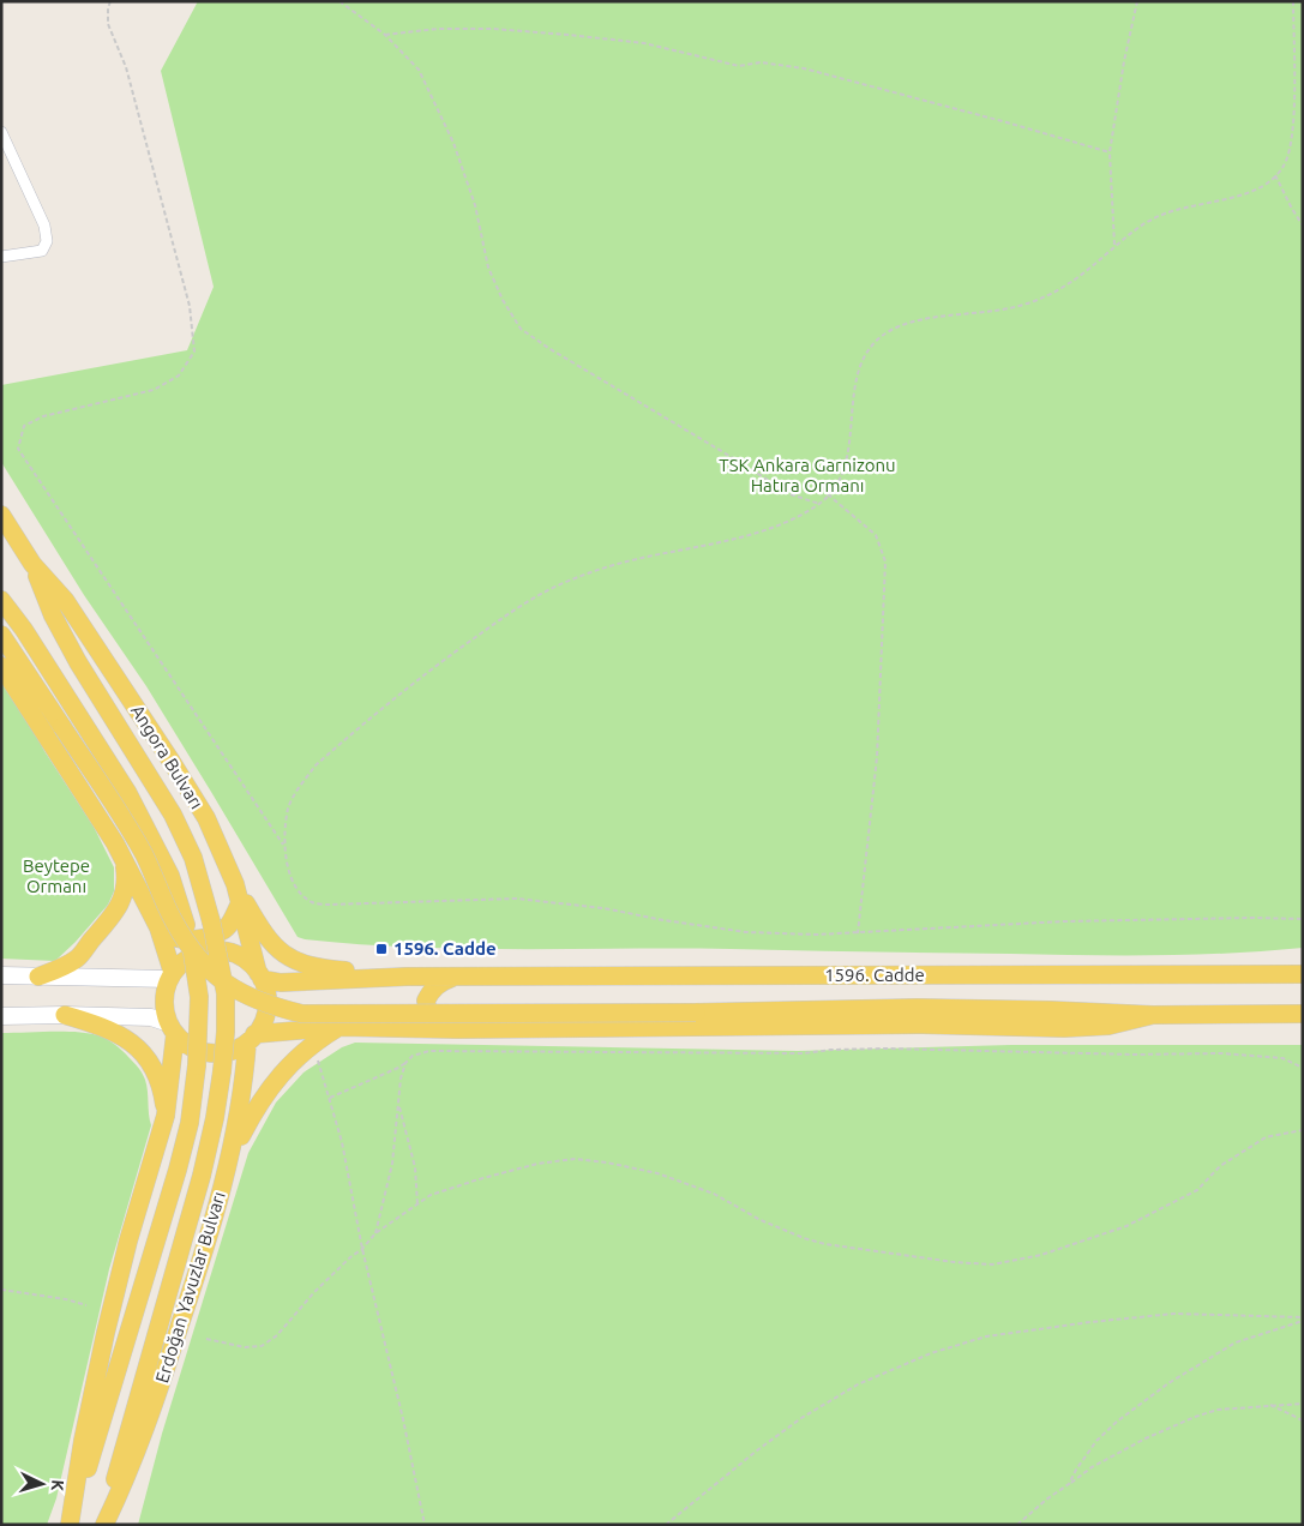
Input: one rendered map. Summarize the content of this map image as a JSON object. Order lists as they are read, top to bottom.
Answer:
{
  "streets": {
    "main road": ["Angora Bulvarı", "1596. Cadde", "Erdoğan Yavuzlar Bulvarı"]
  },
  "crossings": [
    ["Angora Bulvarı", "1596. Cadde"],
    ["Angora Bulvarı", "Erdoğan Yavuzlar Bulvarı"],
    ["1596. Cadde", "Erdoğan Yavuzlar Bulvarı"]
  ],
  "parks": ["TSK Ankara Garnizonu Hatıra Ormanı", "Beytepe Ormanı"],
  "places": {
    "transit": ["1596. Cadde"]
  },
  "north": "right"
}
